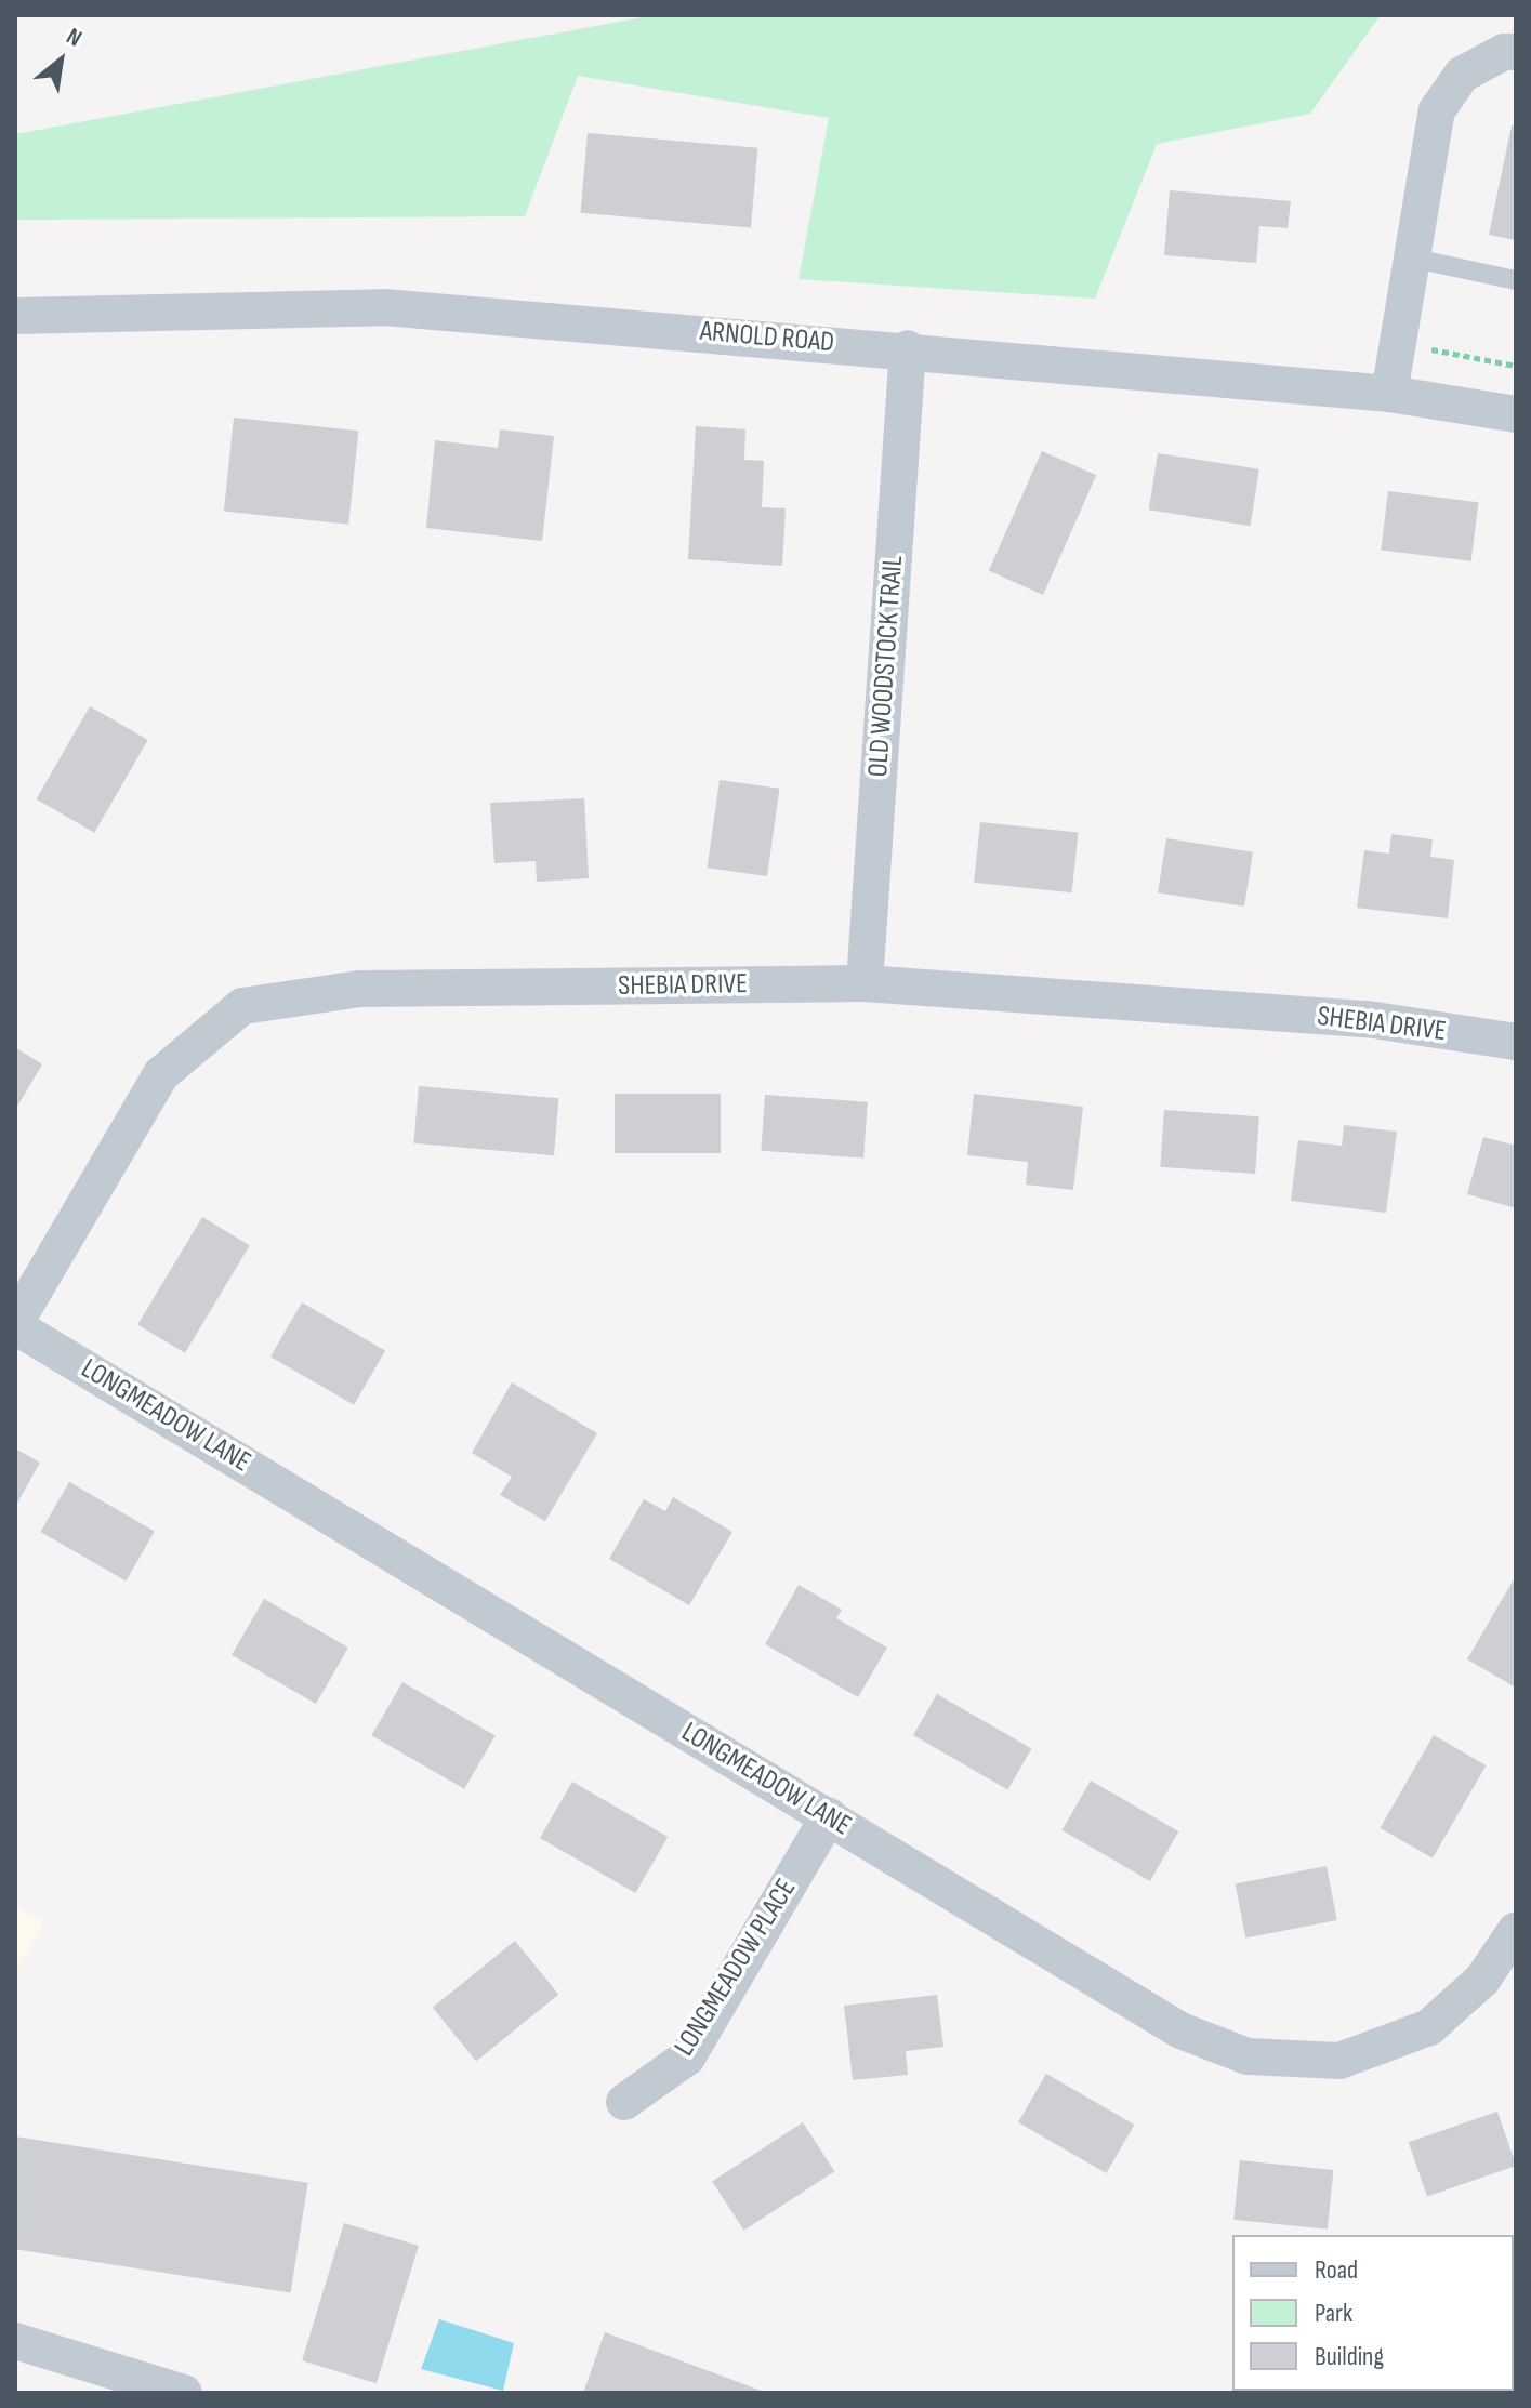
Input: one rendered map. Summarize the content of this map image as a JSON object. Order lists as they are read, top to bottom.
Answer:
{
  "streets": {
    "street": [
      "ARNOLD ROAD",
      "OLD WOODSTOCK TRAIL",
      "SHEBIA DRIVE",
      "LONGMEADOW LANE",
      "LONGMEADOW PLACE"
    ]
  },
  "crossings": [
    ["ARNOLD ROAD", "OLD WOODSTOCK TRAIL"],
    ["OLD WOODSTOCK TRAIL", "SHEBIA DRIVE"],
    ["SHEBIA DRIVE", "LONGMEADOW LANE"],
    ["LONGMEADOW LANE", "LONGMEADOW PLACE"]
  ],
  "legend": ["Road", "Park", "Building"],
  "north": "top right"
}
